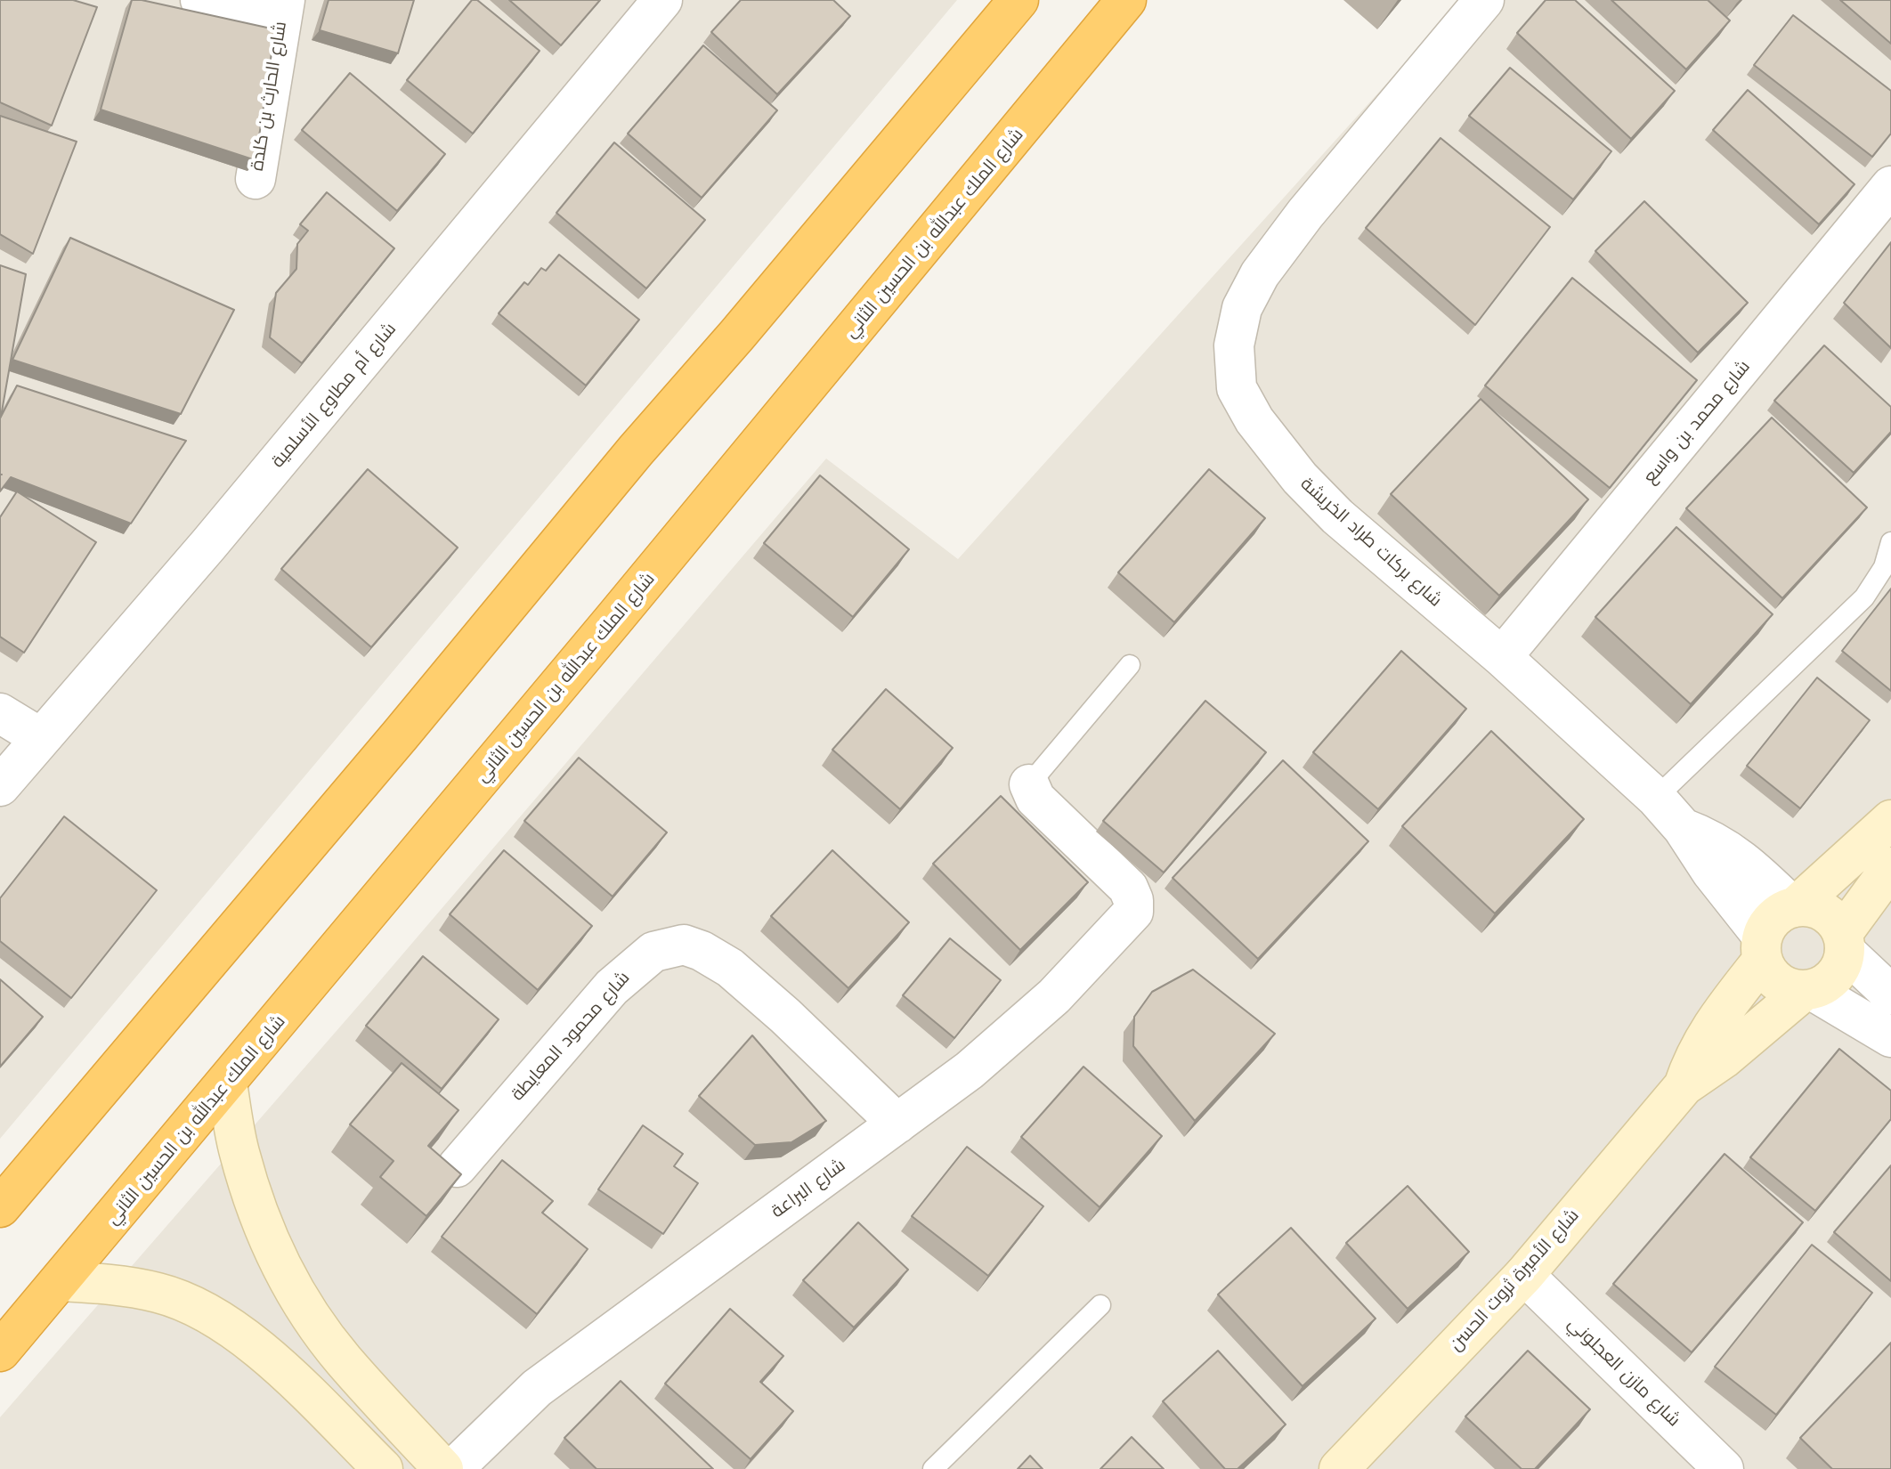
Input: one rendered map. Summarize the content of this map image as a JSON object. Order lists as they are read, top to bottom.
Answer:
{
  "streets": {
    "highway": ["شارع الملك عبدالله بن الحسين الثاني"],
    "street": [
      "شارع الحارث بن كلدة",
      "شارع أم مطاوع الأسلمية",
      "شارع محمد بن واسع",
      "شارع بركات طراد الخريشة",
      "شارع محمود المعايطة",
      "شارع البراعة",
      "شارع الأميرة ثروت الحسن",
      "شارع مازن العجلوني"
    ]
  },
  "crossings": [
    ["شارع محمد بن واسع", "شارع بركات طراد الخريشة"],
    ["شارع بركات طراد الخريشة", "شارع الأميرة ثروت الحسن"],
    ["شارع محمود المعايطة", "شارع البراعة"],
    ["شارع الأميرة ثروت الحسن", "شارع مازن العجلوني"]
  ]
}
